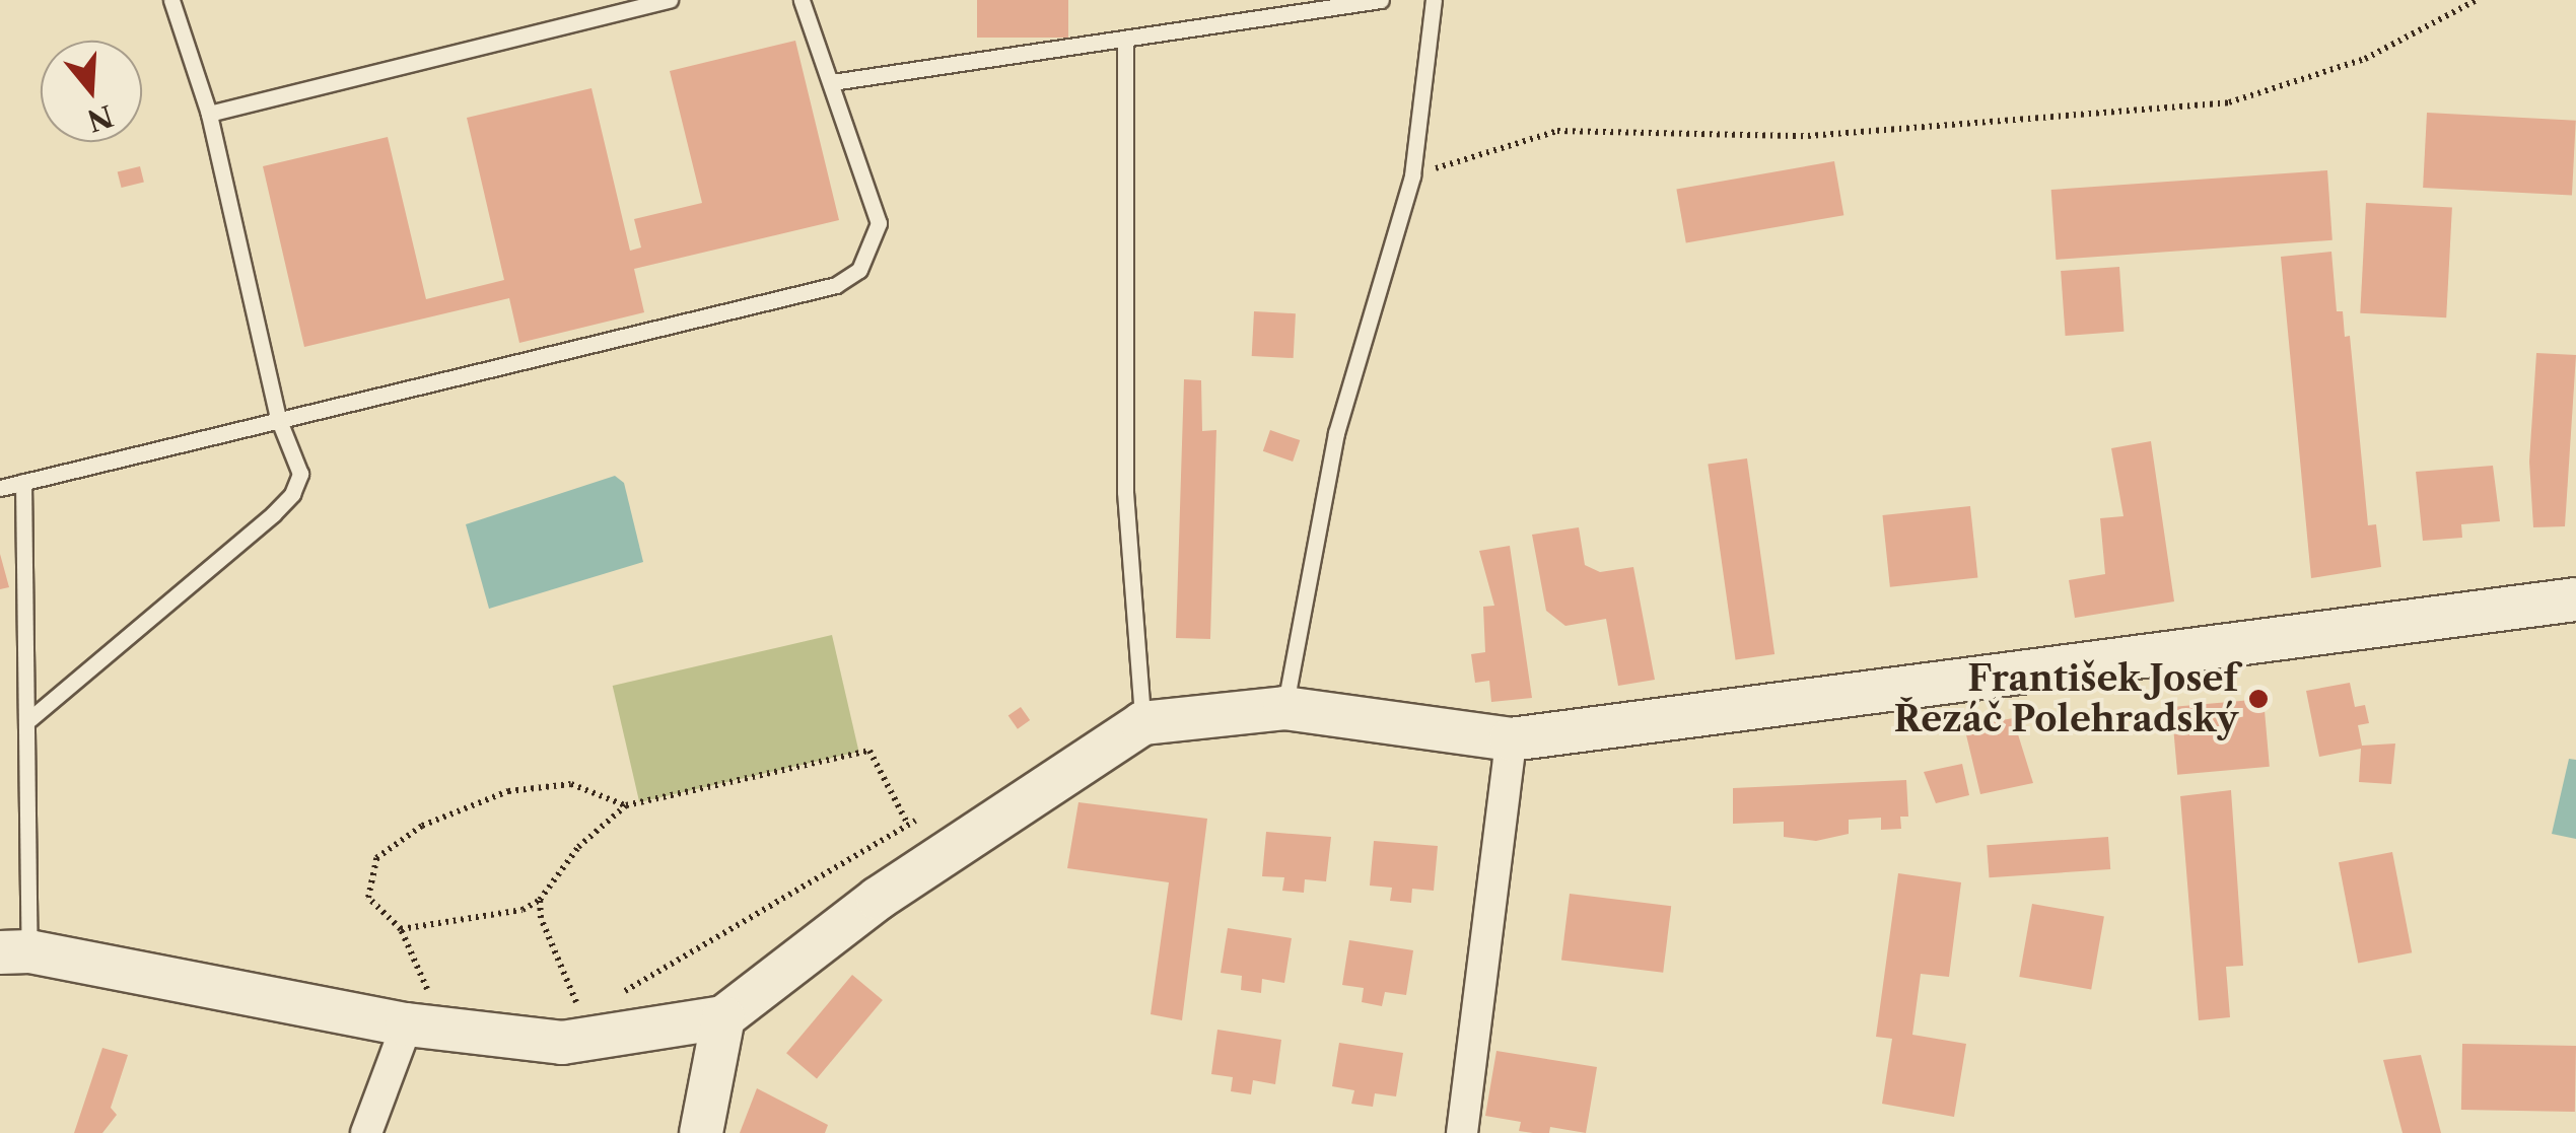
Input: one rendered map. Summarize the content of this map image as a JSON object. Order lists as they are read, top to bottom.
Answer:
{
  "places": ["František Josef Řezáč Polehradský"],
  "north": "bottom"
}
